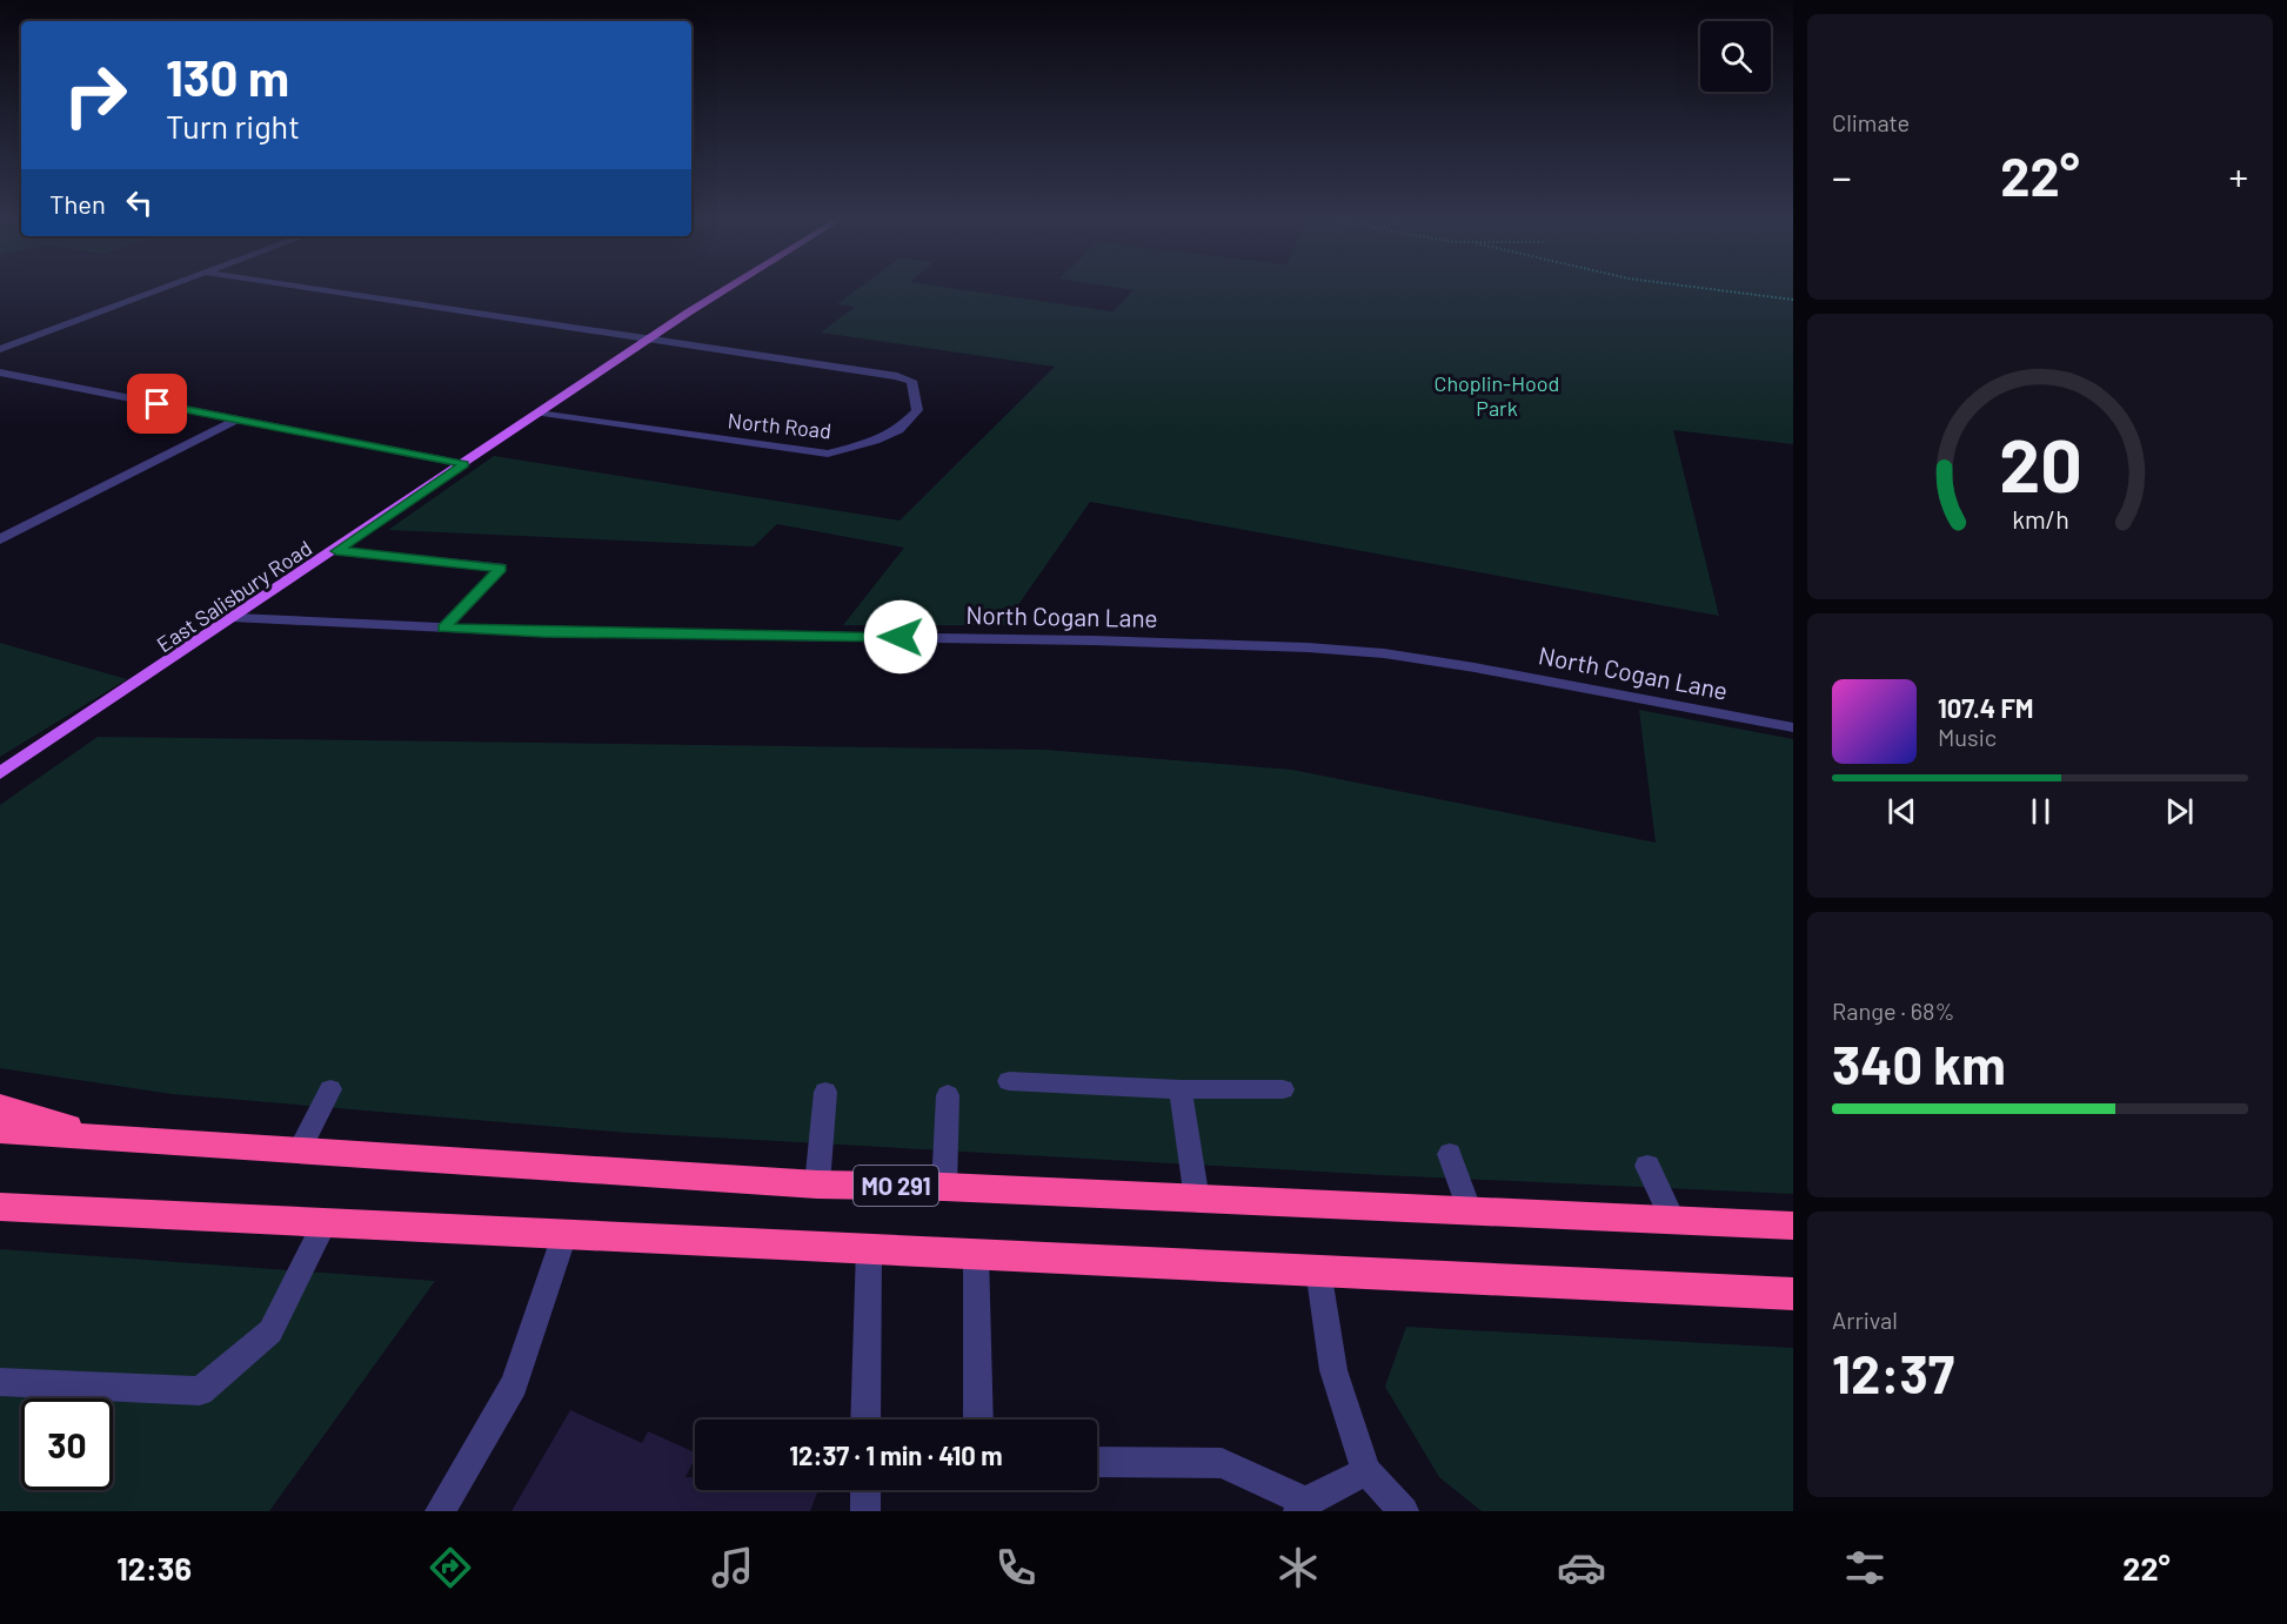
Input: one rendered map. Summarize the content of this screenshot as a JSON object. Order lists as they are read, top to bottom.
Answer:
{
  "streets": {
    "highway": ["MO 291"],
    "main road": ["East Salisbury Road"],
    "street": ["North Road", "North Cogan Lane"]
  },
  "crossings": [
    ["North Road", "East Salisbury Road"],
    ["East Salisbury Road", "North Cogan Lane"]
  ],
  "parks": ["Choplin-Hood Park"],
  "page": {
    "tile": [
      "Climate",
      ["Range · 68%", "340 km"],
      ["Arrival", "12:37"]
    ],
    "turn": ["130 m", "Turn right"],
    "heat": ["−", "22°", "+"],
    "then": "Then",
    "song": ["107.4 FM", "Music"],
    "limit": "30",
    "trip": "12:37 · 1 min · 410 m",
    "tabs": ["12:36", "22°"],
    "gauge": ["20", "km/h"]
  }
}
